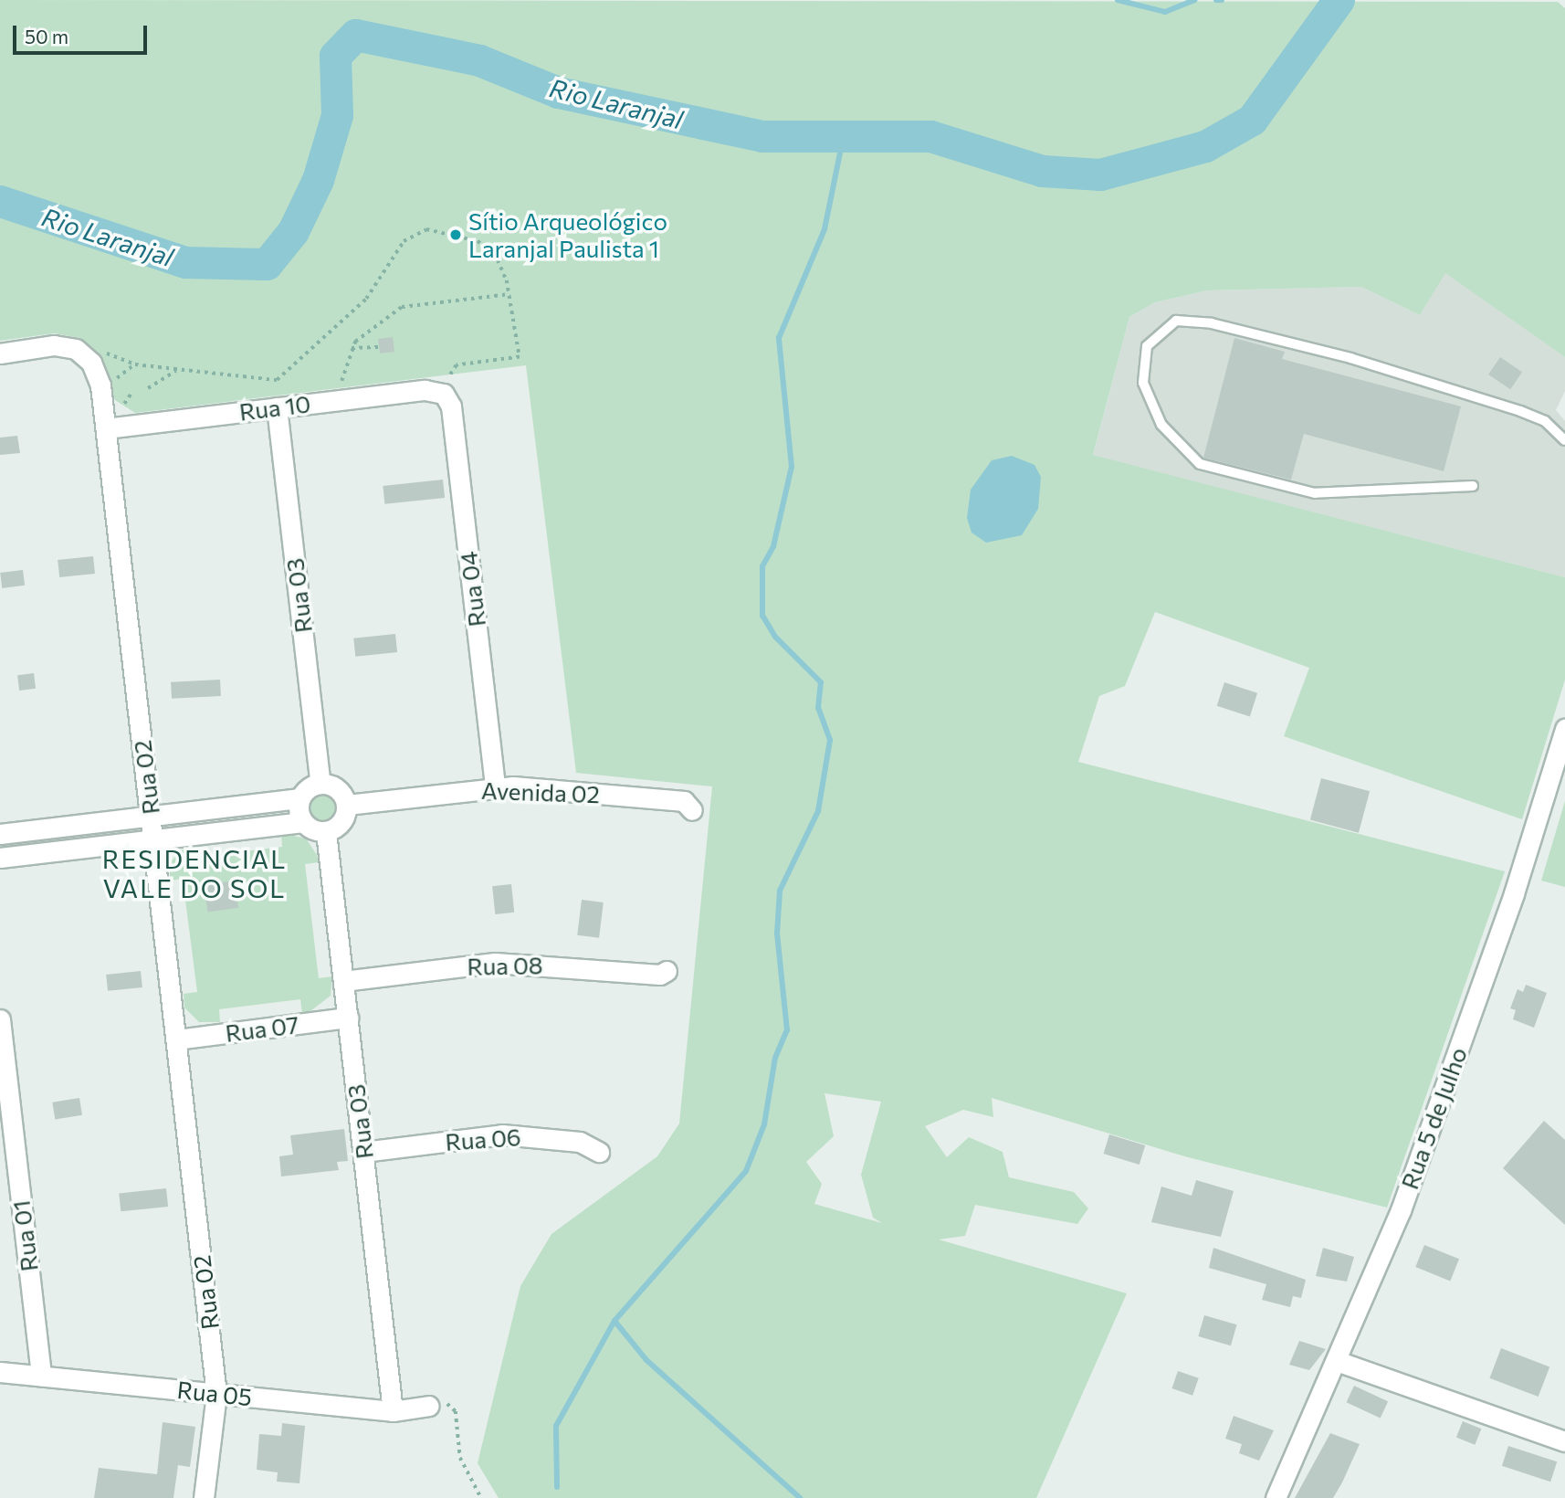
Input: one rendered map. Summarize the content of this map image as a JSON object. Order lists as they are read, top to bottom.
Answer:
{
  "streets": {
    "street": [
      "Rua 10",
      "Rua 04",
      "Rua 03",
      "Rua 02",
      "Avenida 02",
      "Rua 08",
      "Rua 07",
      "Rua 5 de Julho",
      "Rua 06",
      "Rua 01",
      "Rua 05"
    ]
  },
  "crossings": [
    ["Rua 10", "Rua 04"],
    ["Rua 10", "Rua 03"],
    ["Rua 10", "Rua 02"],
    ["Rua 04", "Avenida 02"],
    ["Rua 03", "Avenida 02"],
    ["Rua 03", "Rua 08"],
    ["Rua 03", "Rua 07"],
    ["Rua 03", "Rua 06"],
    ["Rua 03", "Rua 05"],
    ["Rua 02", "Rua 07"],
    ["Rua 02", "Rua 05"],
    ["Rua 01", "Rua 05"]
  ],
  "districts": ["RESIDENCIAL VALE DO SOL"],
  "water": ["Rio Laranjal"],
  "places": ["Sítio Arqueológico Laranjal Paulista 1"],
  "scale_bar": "50 m"
}
